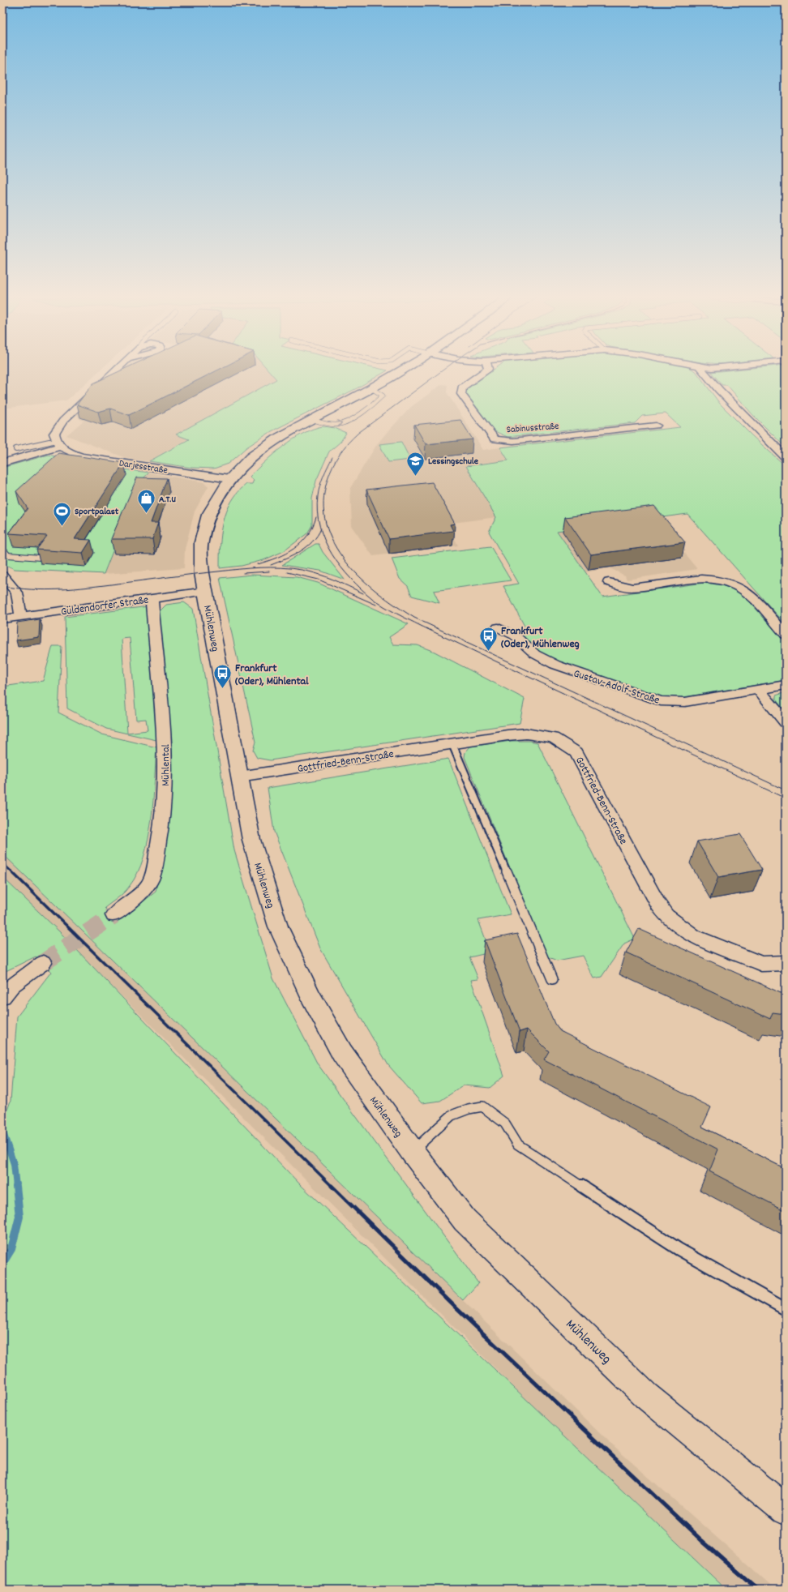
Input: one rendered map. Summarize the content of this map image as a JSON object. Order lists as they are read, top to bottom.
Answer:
{
  "streets": {
    "street": [
      "Sabinusstraße",
      "Darjesstraße",
      "Güldendorfer Straße",
      "Mühlenweg",
      "Gustav-Adolf-Straße",
      "Gottfried-Benn-Straße",
      "Mühlental"
    ]
  },
  "crossings": [
    ["Darjesstraße", "Mühlenweg"],
    ["Güldendorfer Straße", "Mühlenweg"],
    ["Güldendorfer Straße", "Mühlental"],
    ["Mühlenweg", "Gottfried-Benn-Straße"]
  ],
  "places": {
    "school or university": ["Lessingschule"],
    "shop": ["A.T.U"],
    "sports": ["Sportpalast"],
    "bus stop": ["Frankfurt (Oder), Mühlenweg", "Frankfurt (Oder), Mühlental"]
  }
}
